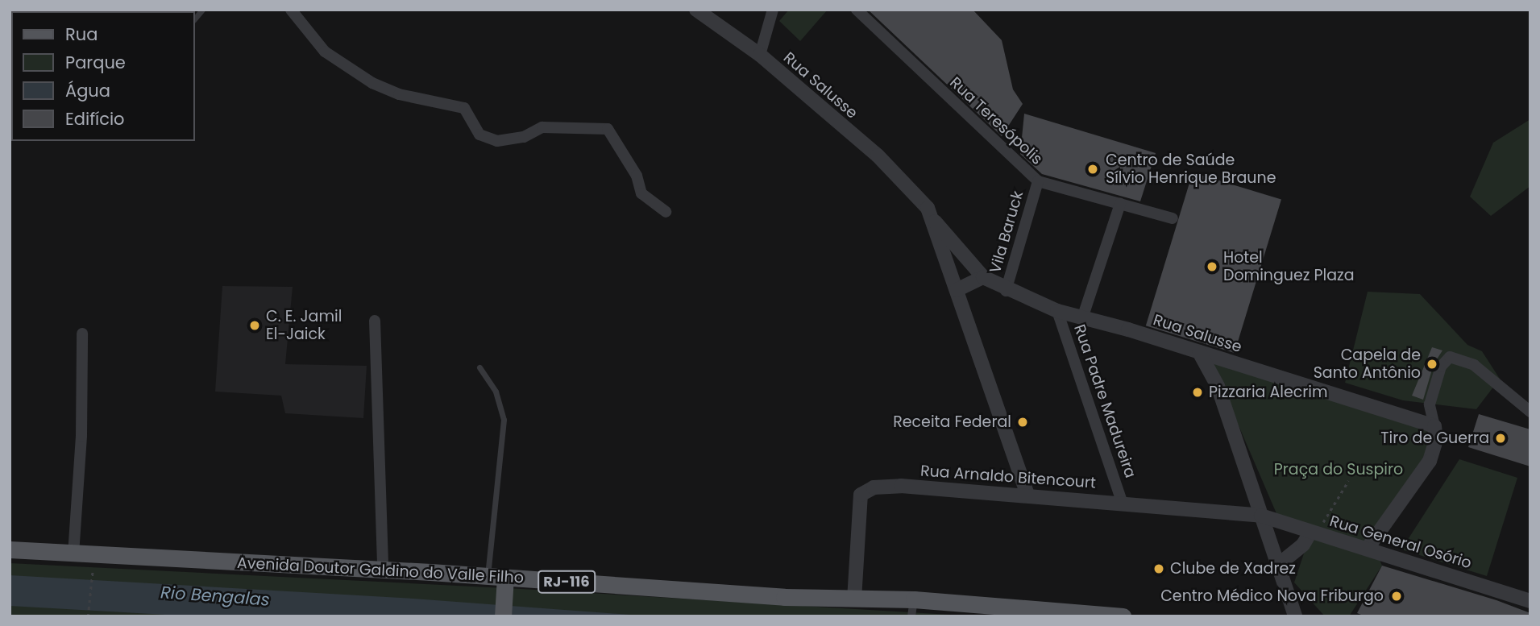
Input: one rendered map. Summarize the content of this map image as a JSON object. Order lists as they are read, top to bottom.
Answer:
{
  "streets": {
    "main road": ["Avenida Doutor Galdino do Valle Filho", "RJ-116"],
    "street": [
      "Rua Salusse",
      "Rua Teresópolis",
      "Vila Baruck",
      "Rua Padre Madureira",
      "Rua Arnaldo Bitencourt",
      "Rua General Osório"
    ]
  },
  "crossings": [
    ["Rua Salusse", "Vila Baruck"],
    ["Rua Salusse", "Rua Padre Madureira"],
    ["Rua Teresópolis", "Vila Baruck"],
    ["Rua Padre Madureira", "Rua Arnaldo Bitencourt"],
    ["Rua Arnaldo Bitencourt", "Rua General Osório"],
    ["Rua Arnaldo Bitencourt", "Avenida Doutor Galdino do Valle Filho"]
  ],
  "water": ["Rio Bengalas"],
  "parks": ["Praça do Suspiro"],
  "places": [
    "Centro de Saúde Sílvio Henrique Braune",
    "Hotel Dominguez Plaza",
    "C. E. Jamil El-Jaick",
    "Capela de Santo Antônio",
    "Pizzaria Alecrim",
    "Receita Federal",
    "Tiro de Guerra",
    "Clube de Xadrez",
    "Centro Médico Nova Friburgo"
  ],
  "legend": [
    "Rua",
    "Parque",
    "Água",
    "Edifício"
  ]
}
